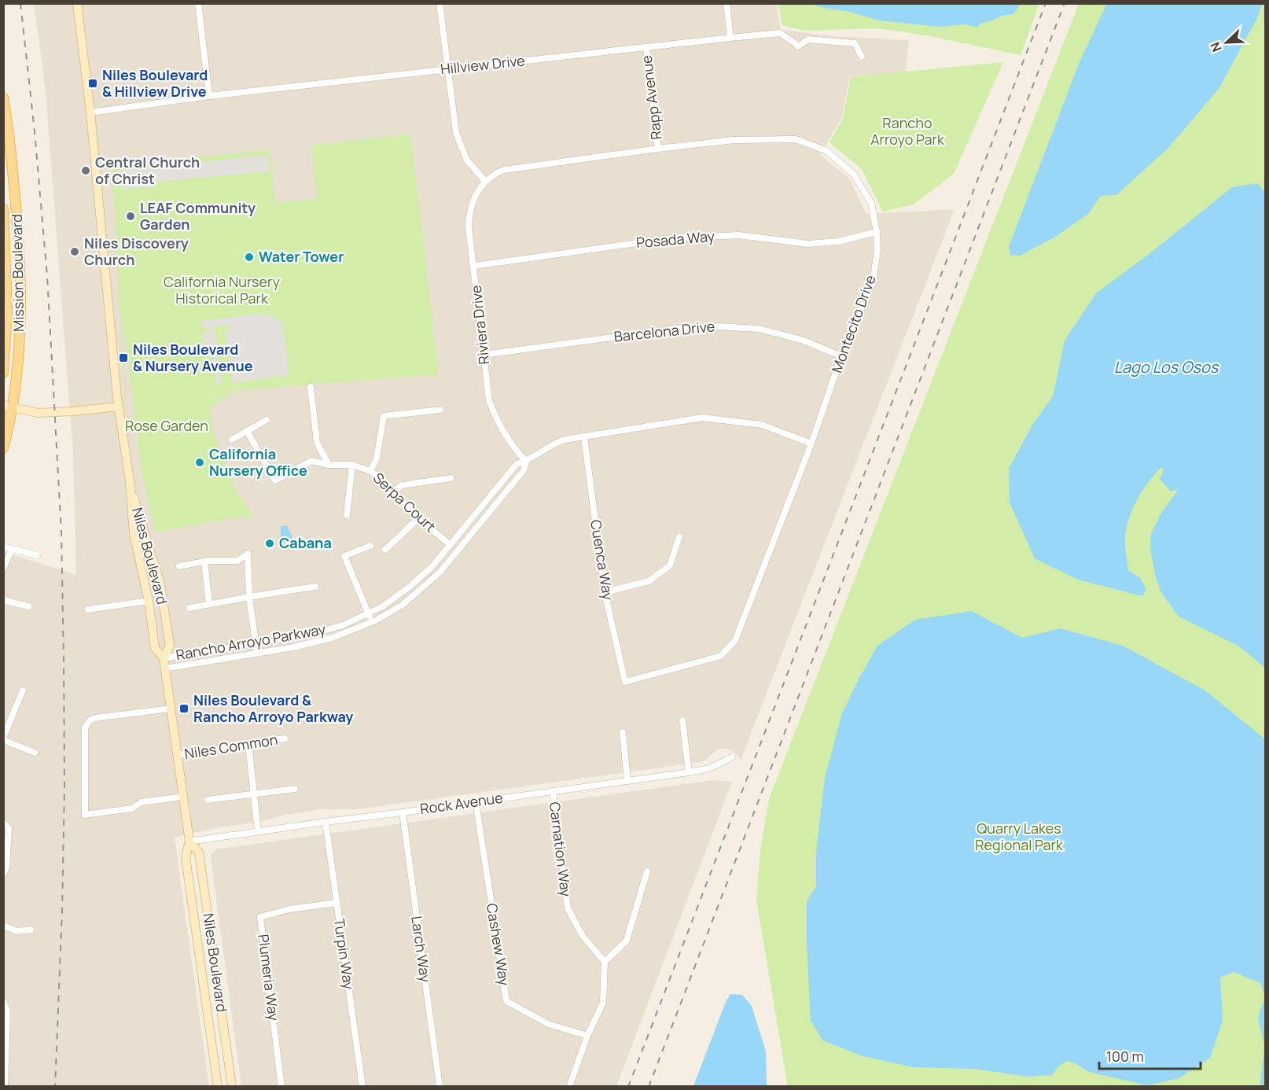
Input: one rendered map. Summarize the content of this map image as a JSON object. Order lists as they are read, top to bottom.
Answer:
{
  "streets": {
    "main road": ["Mission Boulevard", "Niles Boulevard"],
    "street": [
      "Hillview Drive",
      "Rapp Avenue",
      "Posada Way",
      "Montecito Drive",
      "Riviera Drive",
      "Barcelona Drive",
      "Serpa Court",
      "Cuenca Way",
      "Rancho Arroyo Parkway",
      "Niles Common",
      "Rock Avenue",
      "Carnation Way",
      "Cashew Way",
      "Larch Way",
      "Turpin Way",
      "Plumeria Way"
    ]
  },
  "crossings": [
    ["Hillview Drive", "Rapp Avenue"],
    ["Hillview Drive", "Niles Boulevard"],
    ["Rapp Avenue", "Montecito Drive"],
    ["Posada Way", "Montecito Drive"],
    ["Posada Way", "Riviera Drive"],
    ["Montecito Drive", "Riviera Drive"],
    ["Montecito Drive", "Barcelona Drive"],
    ["Montecito Drive", "Cuenca Way"],
    ["Montecito Drive", "Rancho Arroyo Parkway"],
    ["Riviera Drive", "Barcelona Drive"],
    ["Riviera Drive", "Rancho Arroyo Parkway"],
    ["Serpa Court", "Rancho Arroyo Parkway"],
    ["Niles Boulevard", "Rancho Arroyo Parkway"],
    ["Niles Boulevard", "Niles Common"],
    ["Niles Boulevard", "Rock Avenue"],
    ["Cuenca Way", "Rancho Arroyo Parkway"],
    ["Rock Avenue", "Carnation Way"],
    ["Rock Avenue", "Cashew Way"],
    ["Rock Avenue", "Larch Way"],
    ["Rock Avenue", "Turpin Way"],
    ["Turpin Way", "Plumeria Way"]
  ],
  "water": ["Lago Los Osos"],
  "parks": [
    "Rancho Arroyo Park",
    "California Nursery Historical Park",
    "Rose Garden",
    "Quarry Lakes Regional Park"
  ],
  "places": {
    "transit": ["Niles Boulevard & Hillview Drive", "Niles Boulevard & Nursery Avenue", "Niles Boulevard & Rancho Arroyo Parkway"],
    "other": [
      "Central Church of Christ",
      "LEAF Community Garden",
      "Niles Discovery Church",
      "Water Tower",
      "California Nursery Office",
      "Cabana"
    ]
  },
  "scale_bar": "100 m",
  "north": "bottom left"
}
